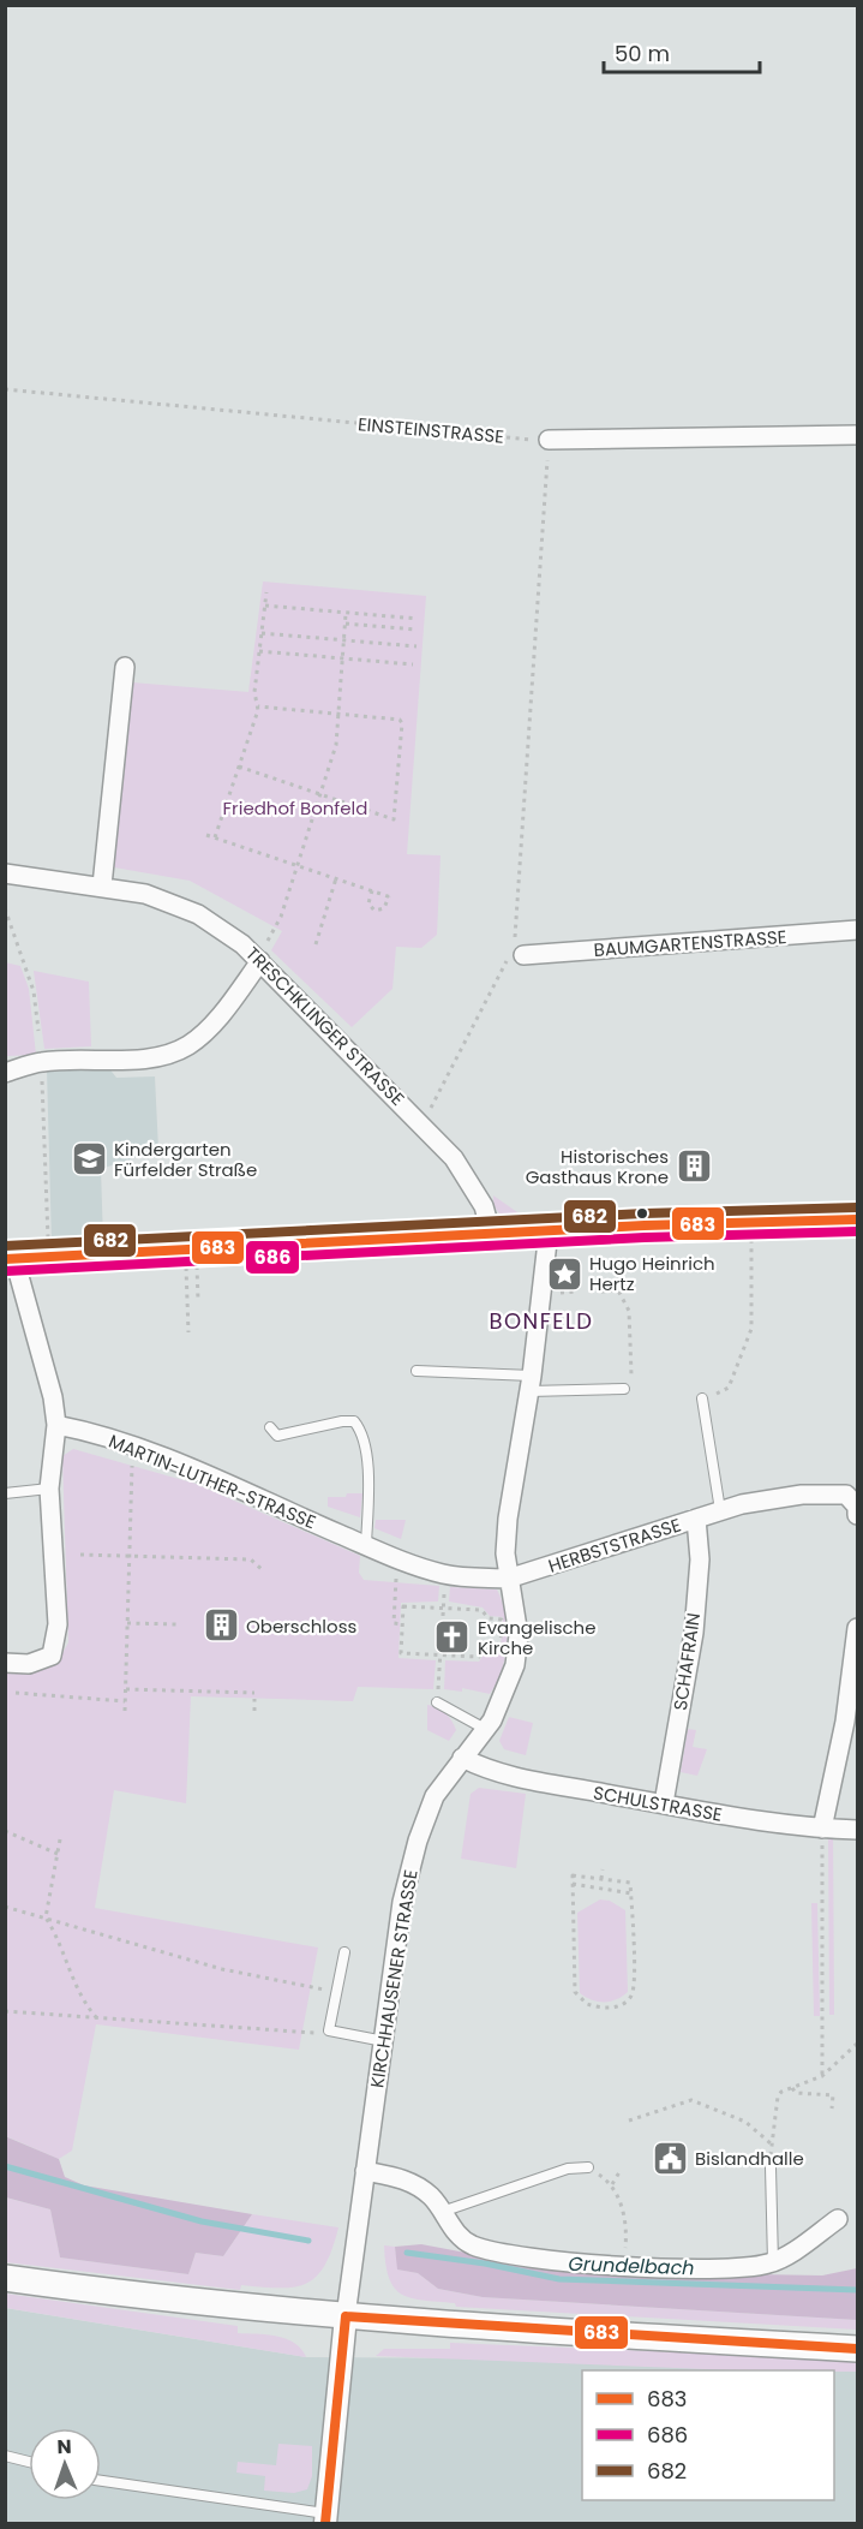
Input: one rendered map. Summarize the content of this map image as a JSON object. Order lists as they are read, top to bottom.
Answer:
{
  "streets": {
    "street": [
      "BAUMGARTENSTRASSE",
      "TRESCHKLINGER STRASSE",
      "MARTIN-LUTHER-STRASSE",
      "HERBSTSTRASSE",
      "SCHAFRAIN",
      "SCHULSTRASSE",
      "KIRCHHAUSENER STRASSE"
    ],
    "path": ["EINSTEINSTRASSE"]
  },
  "crossings": [
    ["MARTIN-LUTHER-STRASSE", "HERBSTSTRASSE"],
    ["MARTIN-LUTHER-STRASSE", "KIRCHHAUSENER STRASSE"],
    ["HERBSTSTRASSE", "SCHAFRAIN"],
    ["HERBSTSTRASSE", "KIRCHHAUSENER STRASSE"],
    ["SCHAFRAIN", "SCHULSTRASSE"],
    ["SCHULSTRASSE", "KIRCHHAUSENER STRASSE"]
  ],
  "districts": ["BONFELD"],
  "water": ["Grundelbach"],
  "parks": ["Friedhof Bonfeld"],
  "places": {
    "school or university": ["Kindergarten Fürfelder Straße"],
    "building": ["Historisches Gasthaus Krone", "Oberschloss"],
    "place": ["Hugo Heinrich Hertz"],
    "church": ["Evangelische Kirche"],
    "public building": ["Bislandhalle"]
  },
  "lines": ["transit line 682", "transit line 683", "transit line 686"],
  "legend": ["683", "686", "682"],
  "scale_bar": "50 m",
  "north": "top"
}
